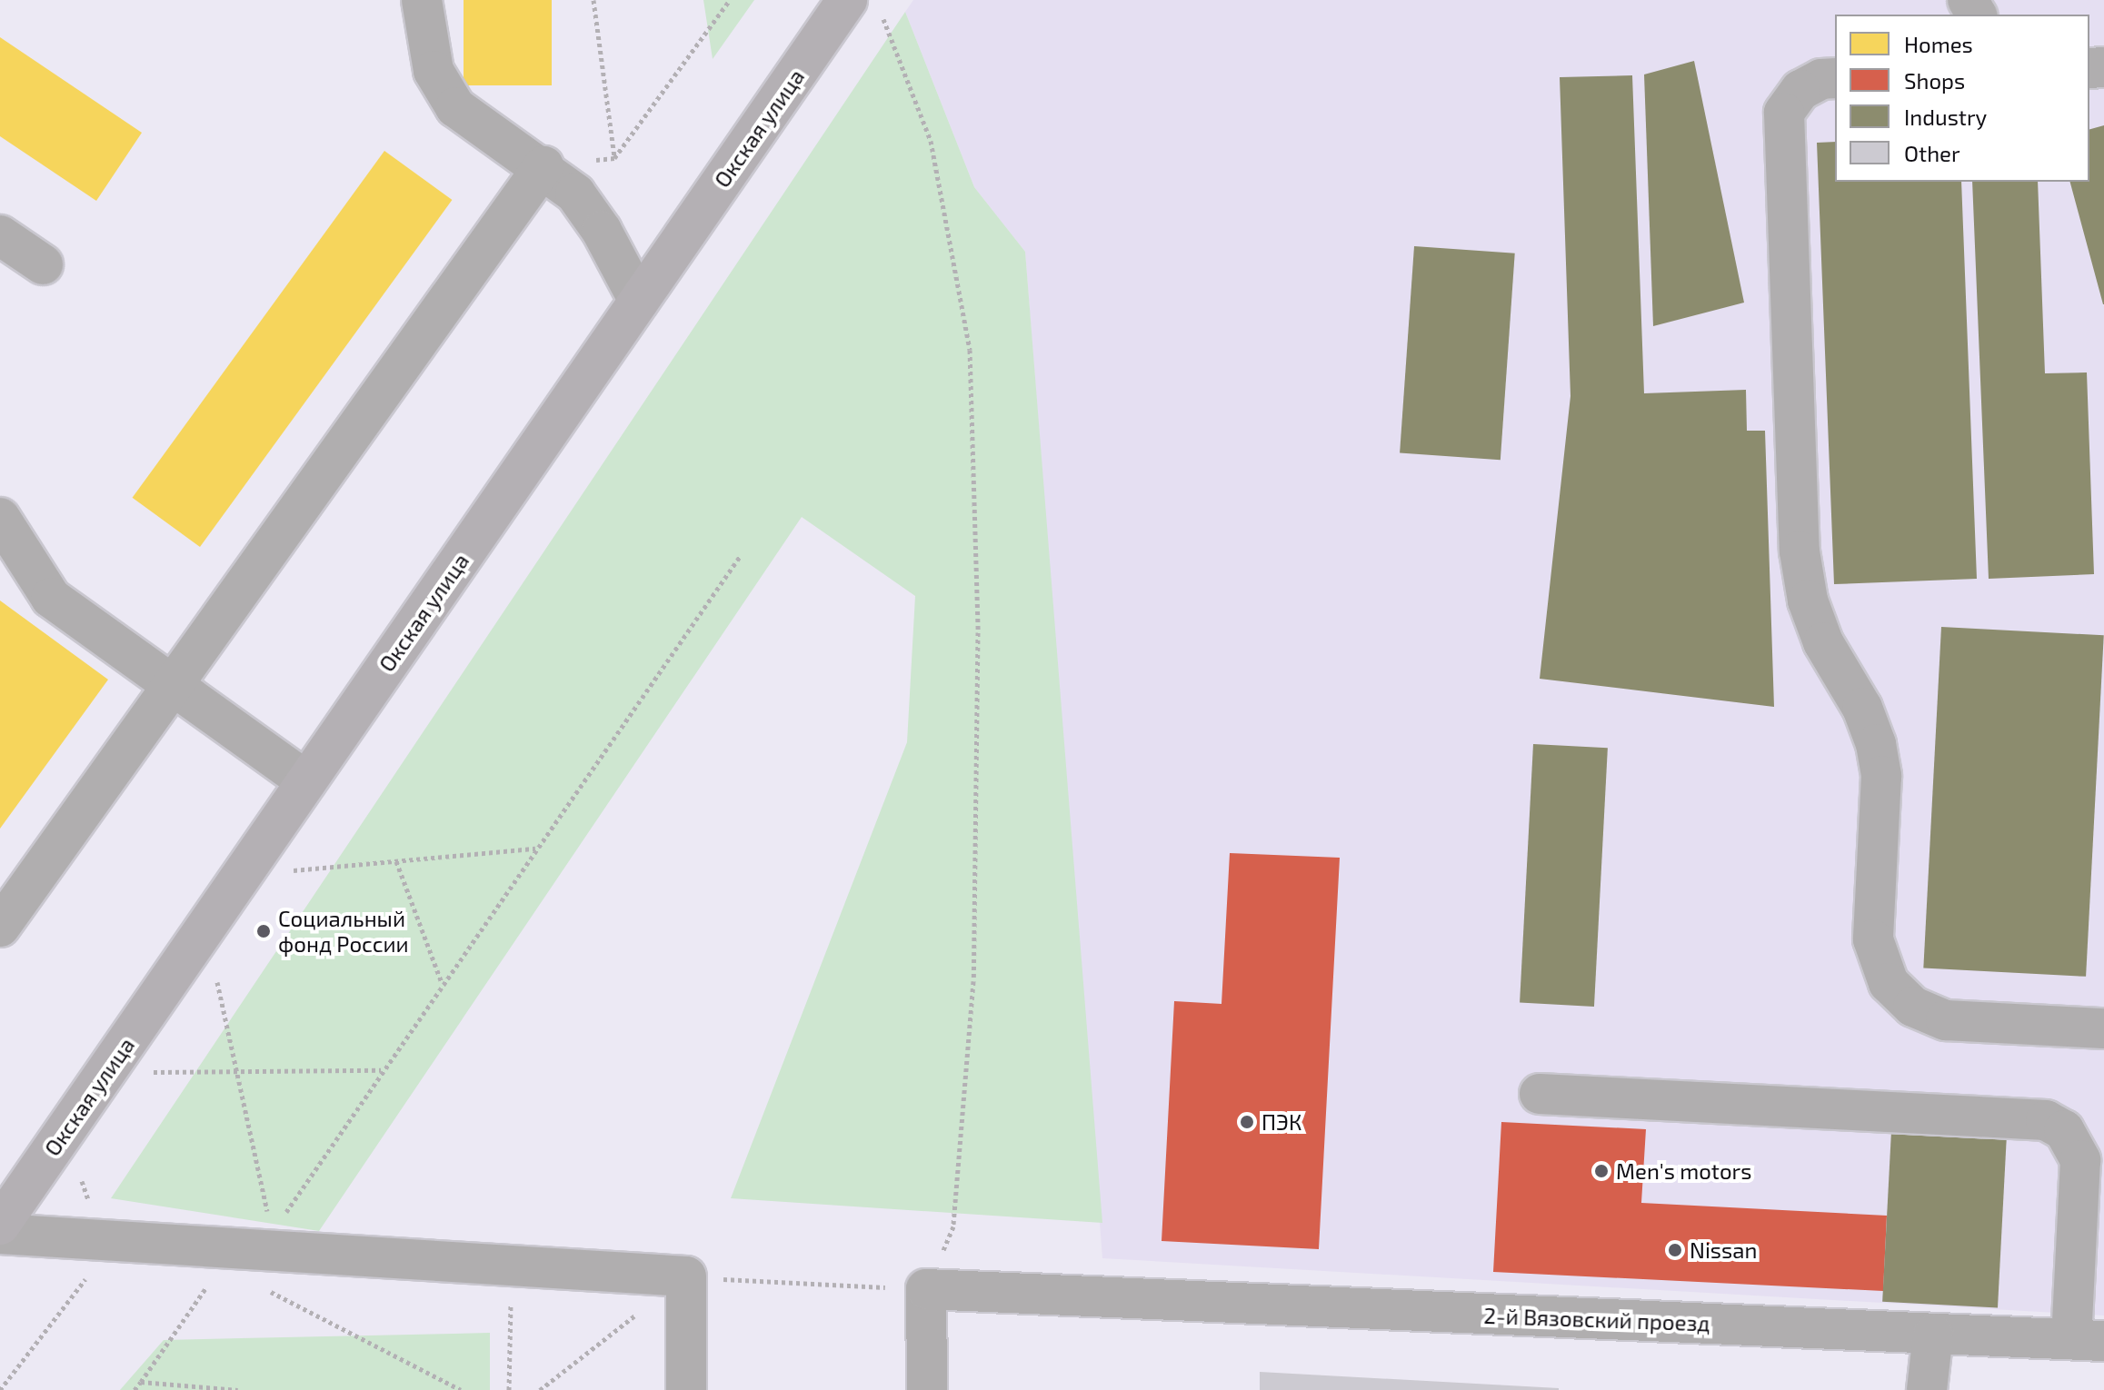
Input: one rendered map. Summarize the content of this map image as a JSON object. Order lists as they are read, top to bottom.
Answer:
{
  "streets": {
    "main road": ["Окская улица"],
    "street": ["2-й Вязовский проезд"]
  },
  "places": [
    "Социальный фонд России",
    "ПЭК",
    "Men's motors",
    "Nissan"
  ],
  "legend": [
    "Homes",
    "Shops",
    "Industry",
    "Other"
  ]
}
